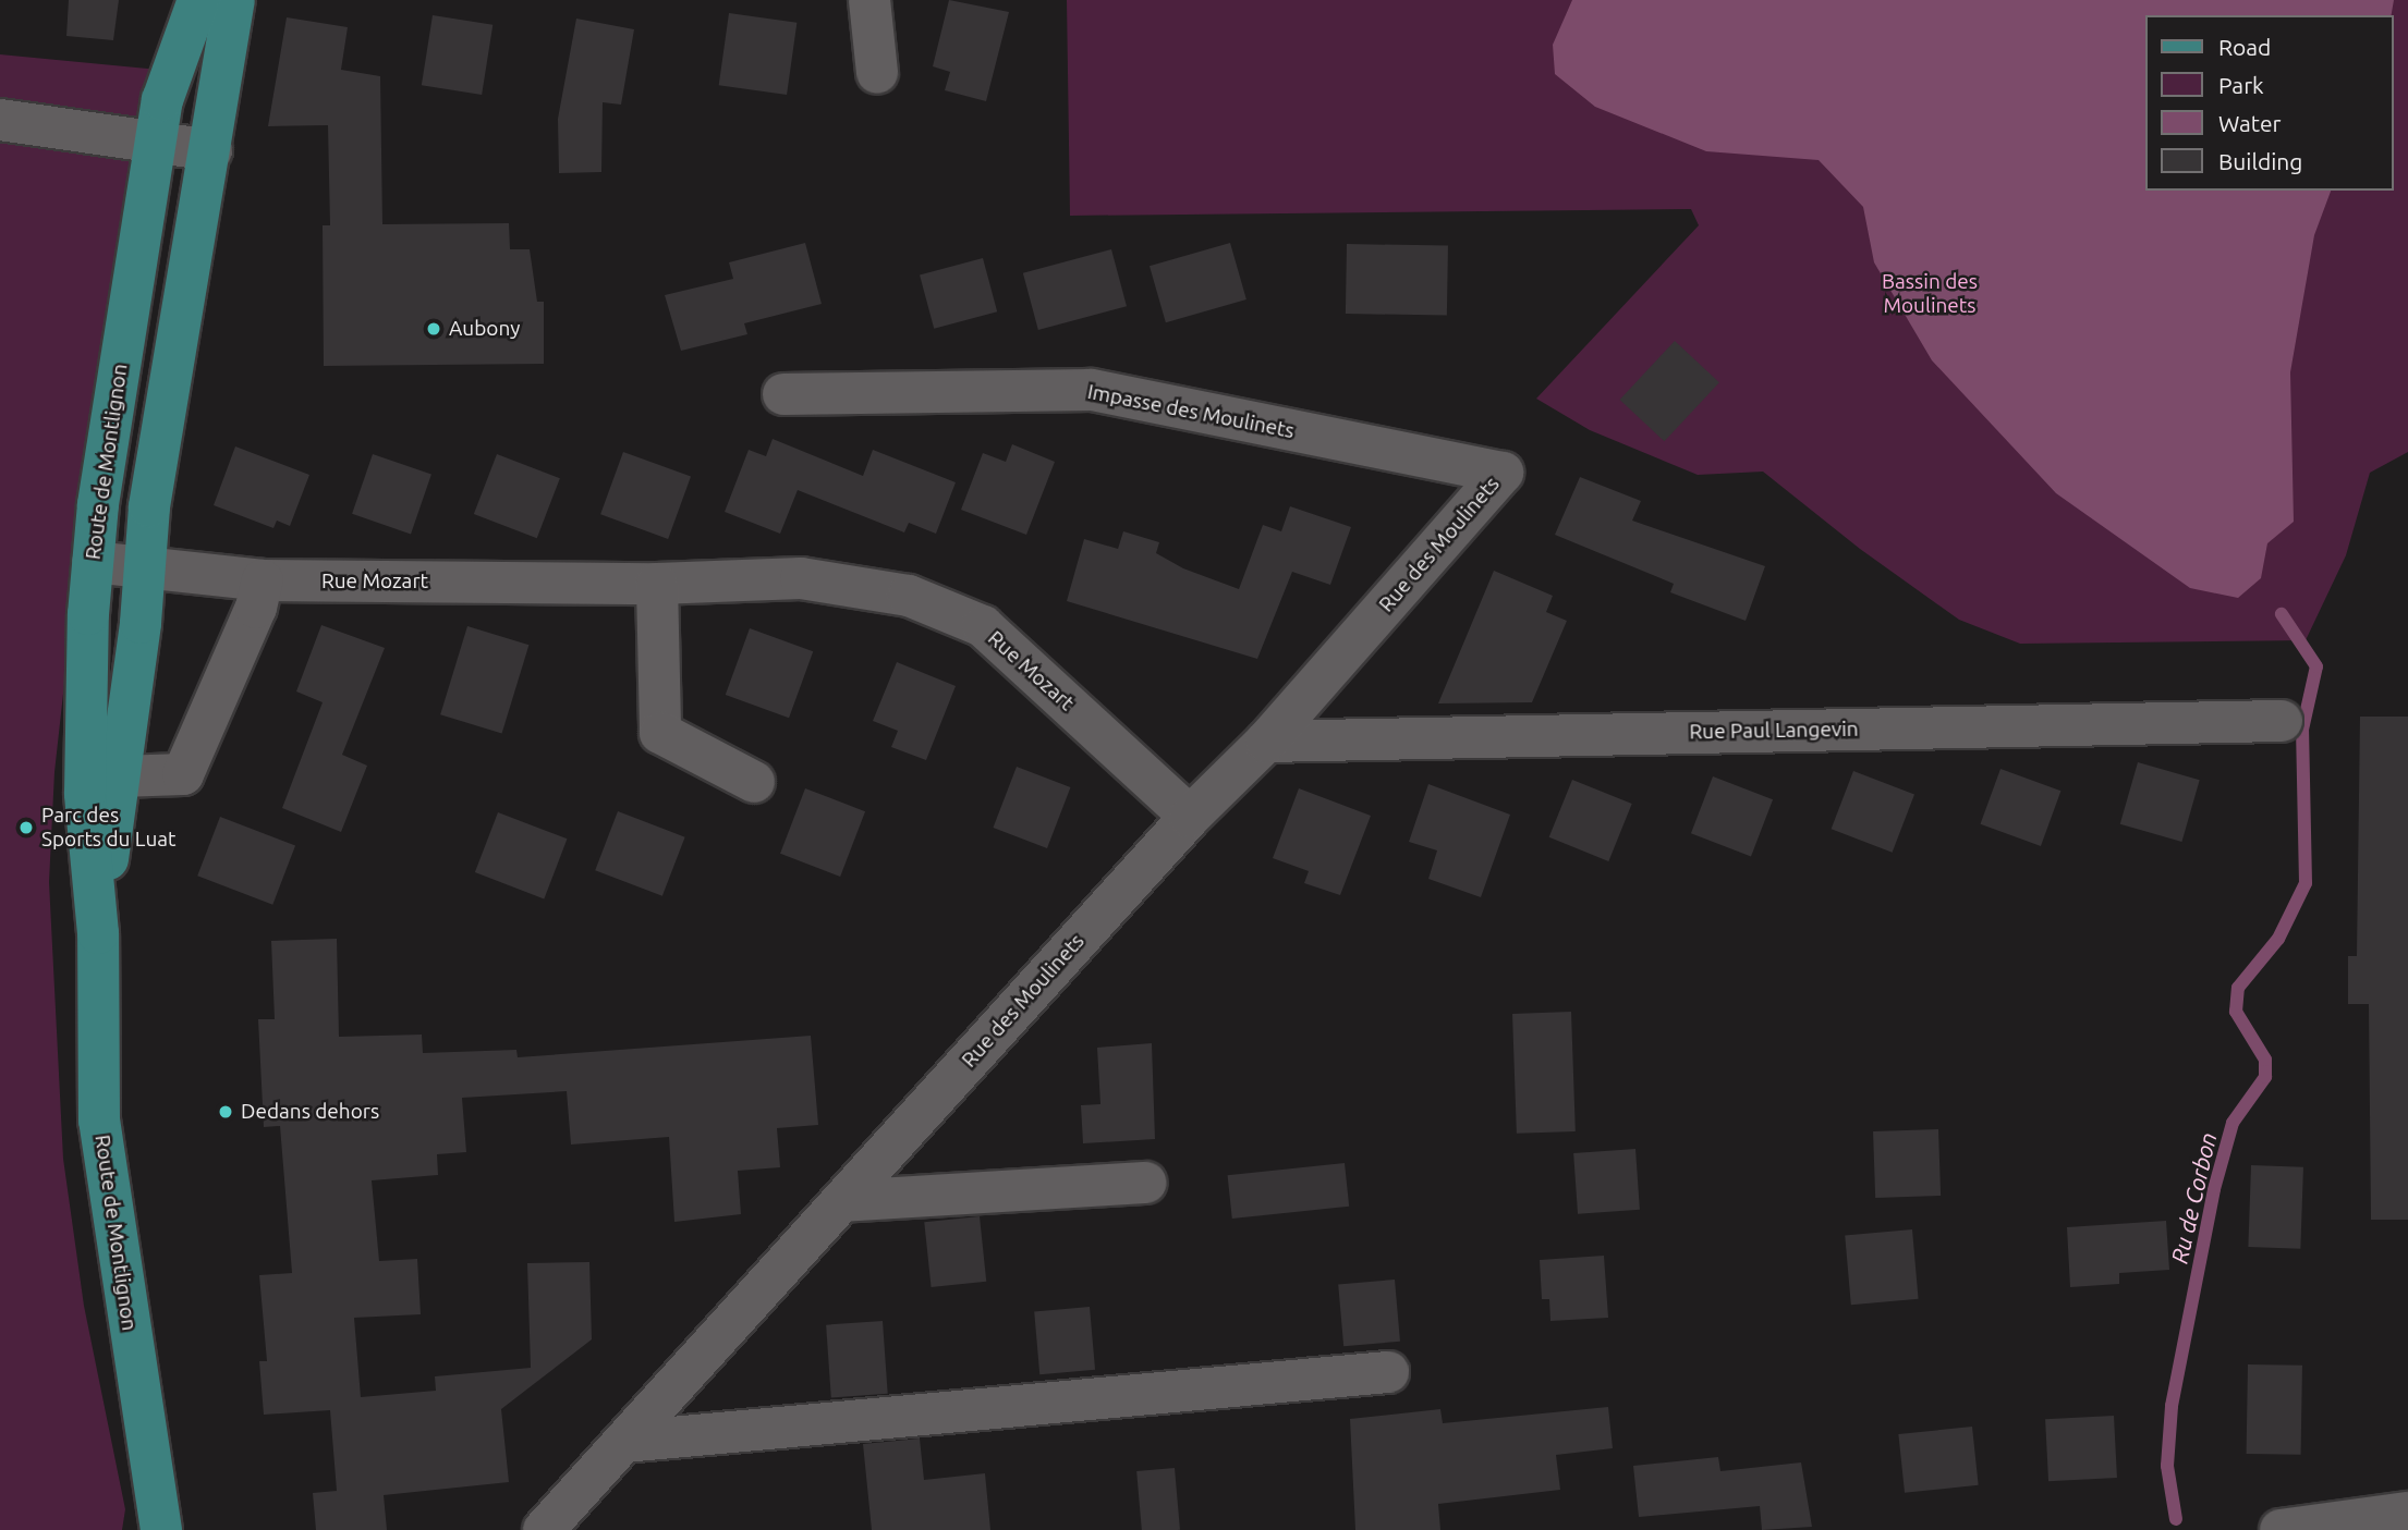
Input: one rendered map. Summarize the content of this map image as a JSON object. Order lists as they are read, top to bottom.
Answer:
{
  "streets": {
    "main road": ["Route de Montlignon"],
    "street": [
      "Impasse des Moulinets",
      "Rue des Moulinets",
      "Rue Mozart",
      "Rue Paul Langevin"
    ]
  },
  "crossings": [
    ["Impasse des Moulinets", "Rue des Moulinets"],
    ["Route de Montlignon", "Rue Mozart"],
    ["Rue des Moulinets", "Rue Mozart"],
    ["Rue des Moulinets", "Rue Paul Langevin"]
  ],
  "water": ["Ru de Corbon"],
  "parks": ["Bassin des Moulinets"],
  "places": ["Aubony", "Parc des Sports du Luat", "Dedans dehors"],
  "legend": [
    "Road",
    "Park",
    "Water",
    "Building"
  ]
}
